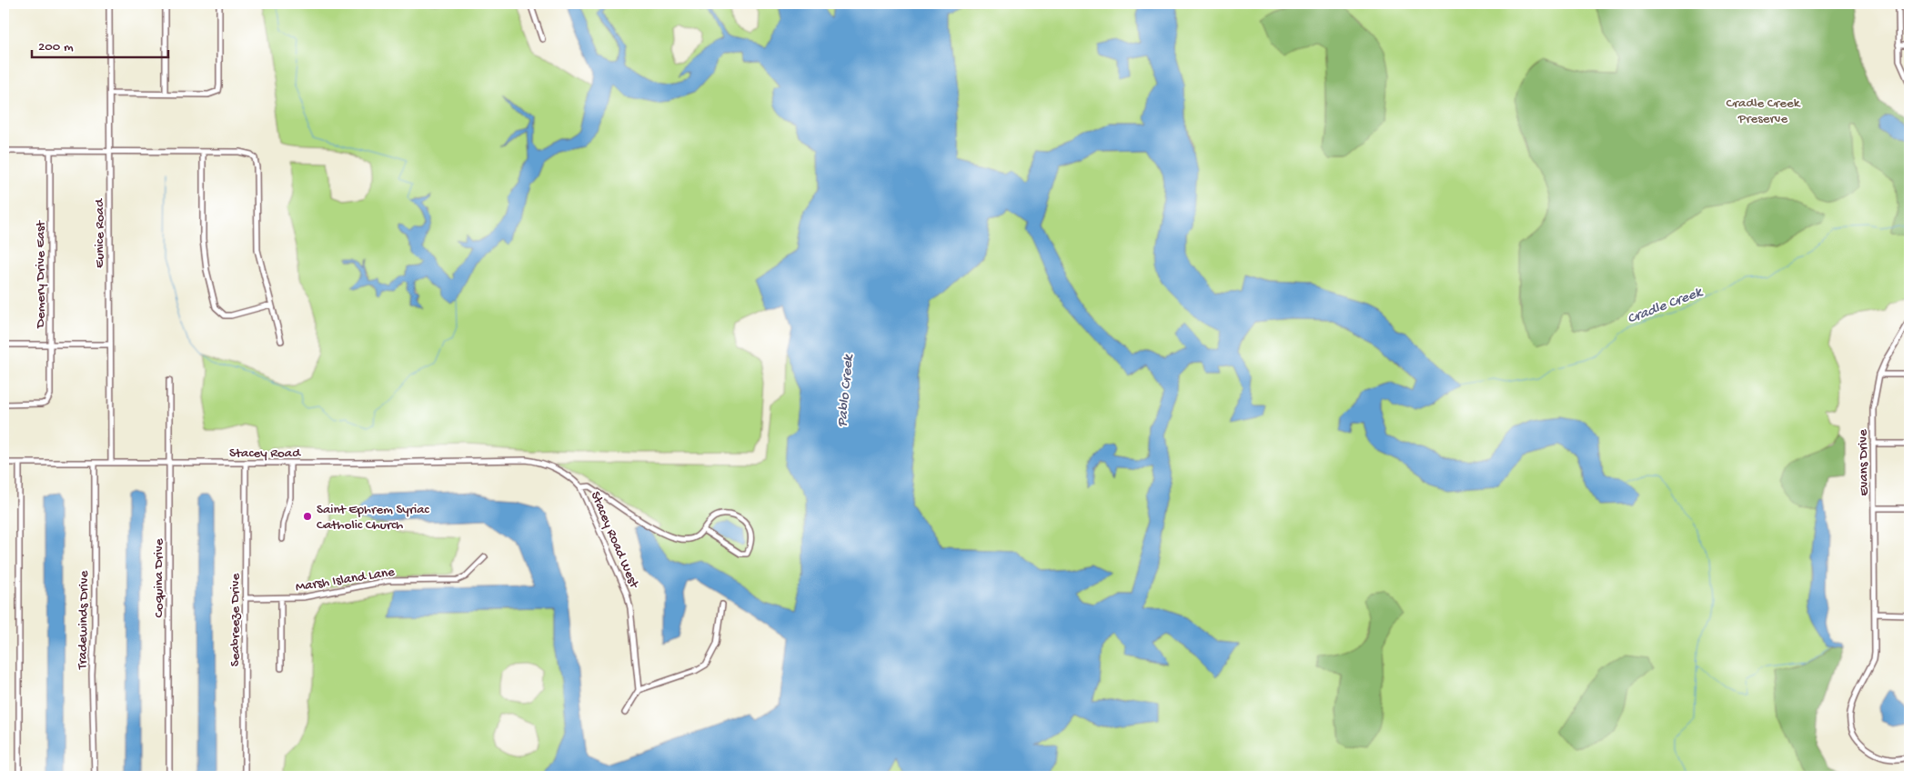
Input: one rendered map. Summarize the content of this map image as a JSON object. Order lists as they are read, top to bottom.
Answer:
{
  "streets": {
    "street": [
      "Eunice Road",
      "Demery Drive East",
      "Stacey Road",
      "Evans Drive",
      "Stacey Road West",
      "Coquina Drive",
      "Marsh Island Lane",
      "Tradewinds Drive",
      "Seabreeze Drive"
    ]
  },
  "crossings": [
    ["Eunice Road", "Stacey Road"],
    ["Stacey Road", "Stacey Road West"],
    ["Stacey Road", "Coquina Drive"],
    ["Stacey Road", "Tradewinds Drive"],
    ["Stacey Road", "Seabreeze Drive"],
    ["Marsh Island Lane", "Seabreeze Drive"]
  ],
  "water": ["Cradle Creek", "Pablo Creek"],
  "parks": ["Cradle Creek Preserve"],
  "places": ["Saint Ephrem Syriac Catholic Church"],
  "scale_bar": "200 m"
}
